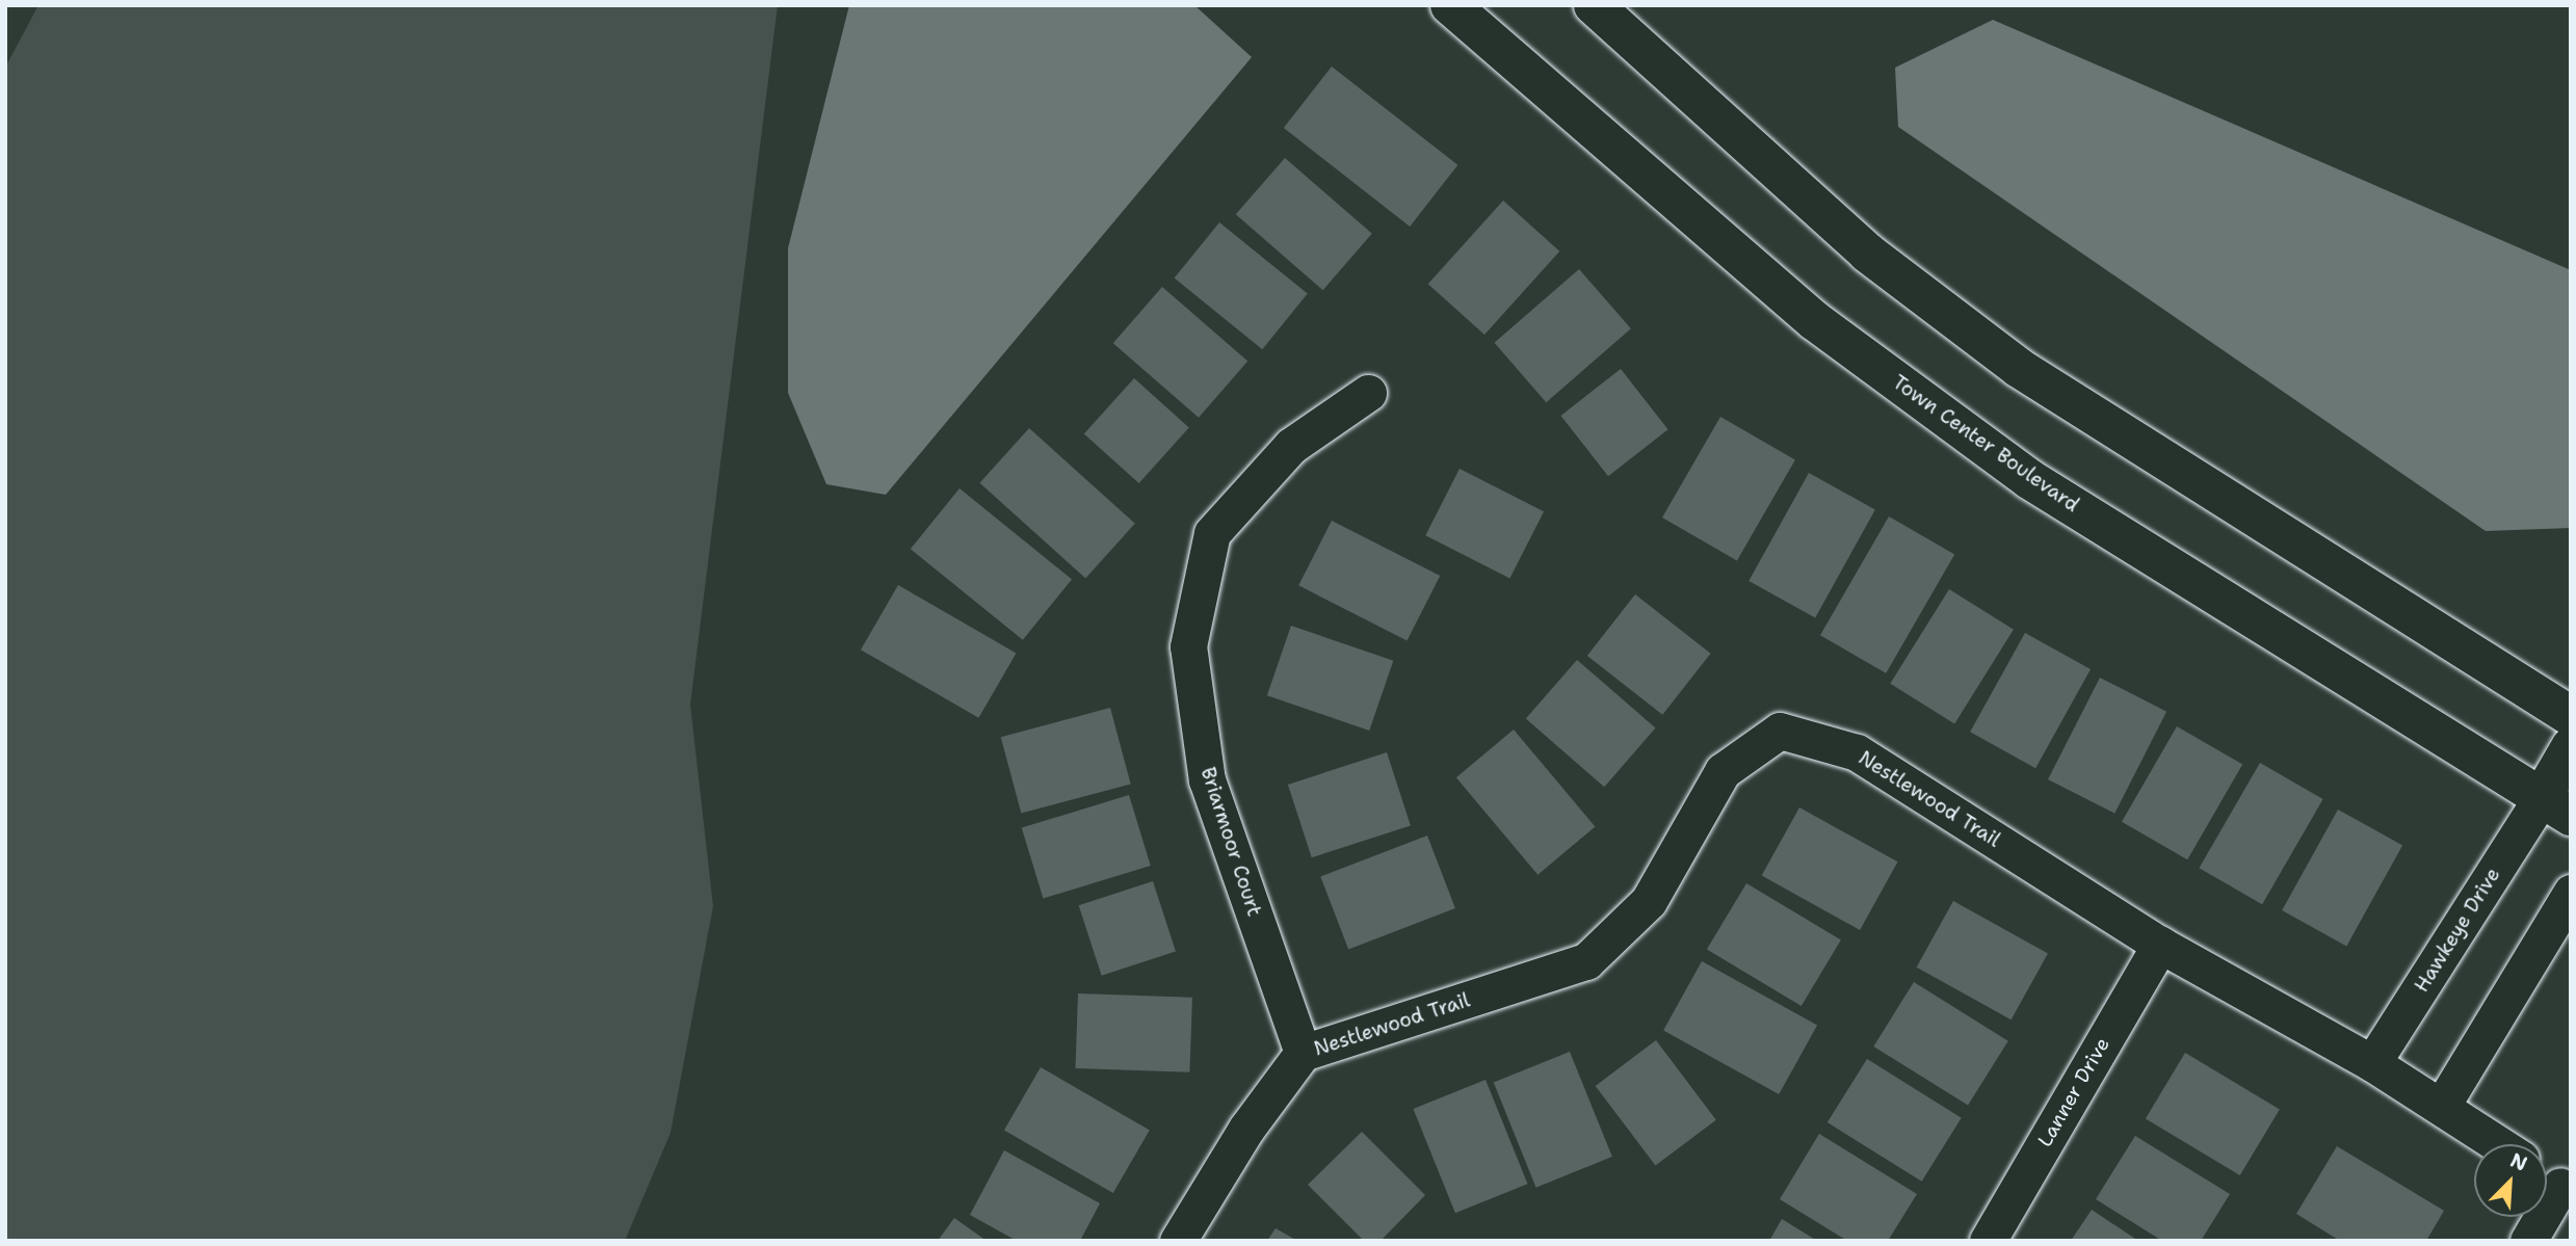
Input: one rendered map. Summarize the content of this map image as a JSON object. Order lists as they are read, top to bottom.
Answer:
{
  "streets": {
    "main road": ["Town Center Boulevard"],
    "street": [
      "Nestlewood Trail",
      "Briarmoor Court",
      "Hawkeye Drive",
      "Lanner Drive"
    ]
  },
  "crossings": [
    ["Town Center Boulevard", "Hawkeye Drive"],
    ["Nestlewood Trail", "Briarmoor Court"],
    ["Nestlewood Trail", "Hawkeye Drive"],
    ["Nestlewood Trail", "Lanner Drive"]
  ],
  "north": "top right"
}
